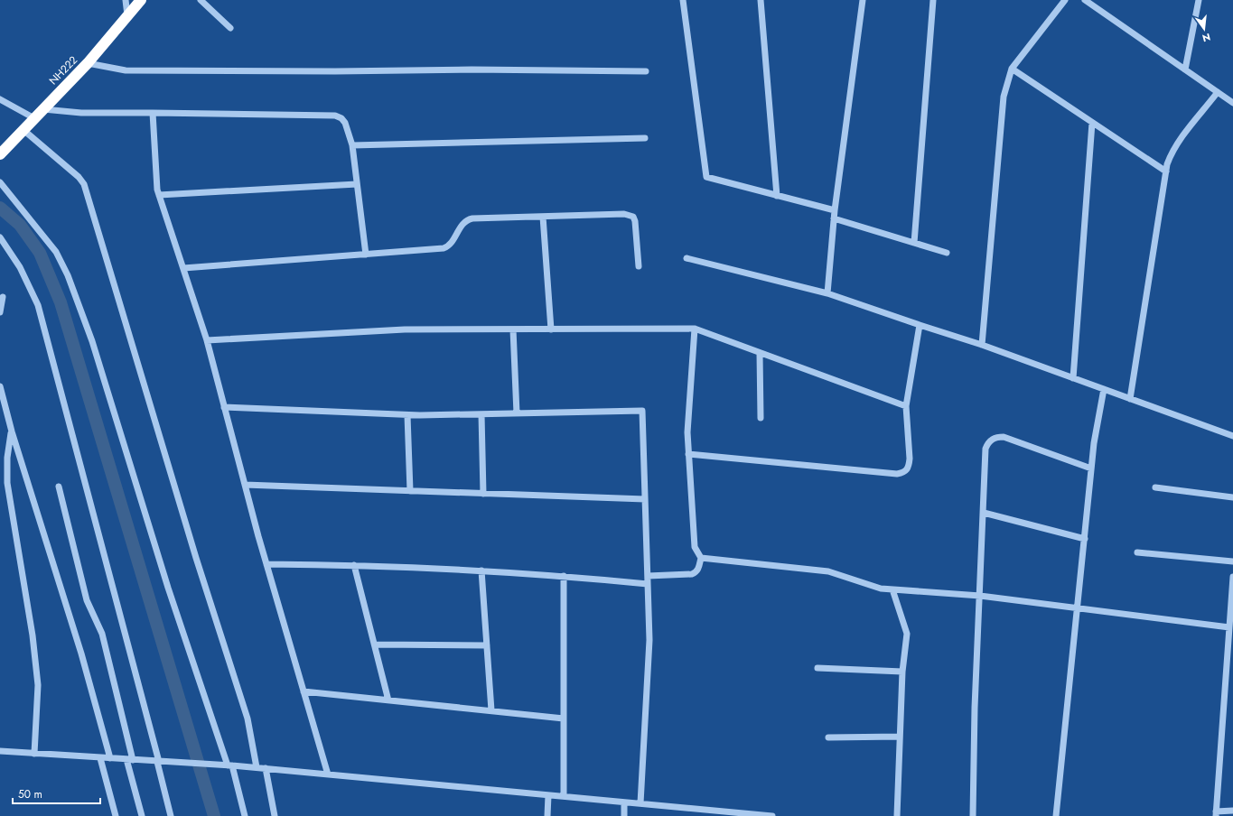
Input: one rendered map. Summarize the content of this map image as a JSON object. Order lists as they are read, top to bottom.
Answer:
{
  "streets": {
    "highway": ["NH222"]
  },
  "scale_bar": "50 m",
  "north": "bottom"
}
